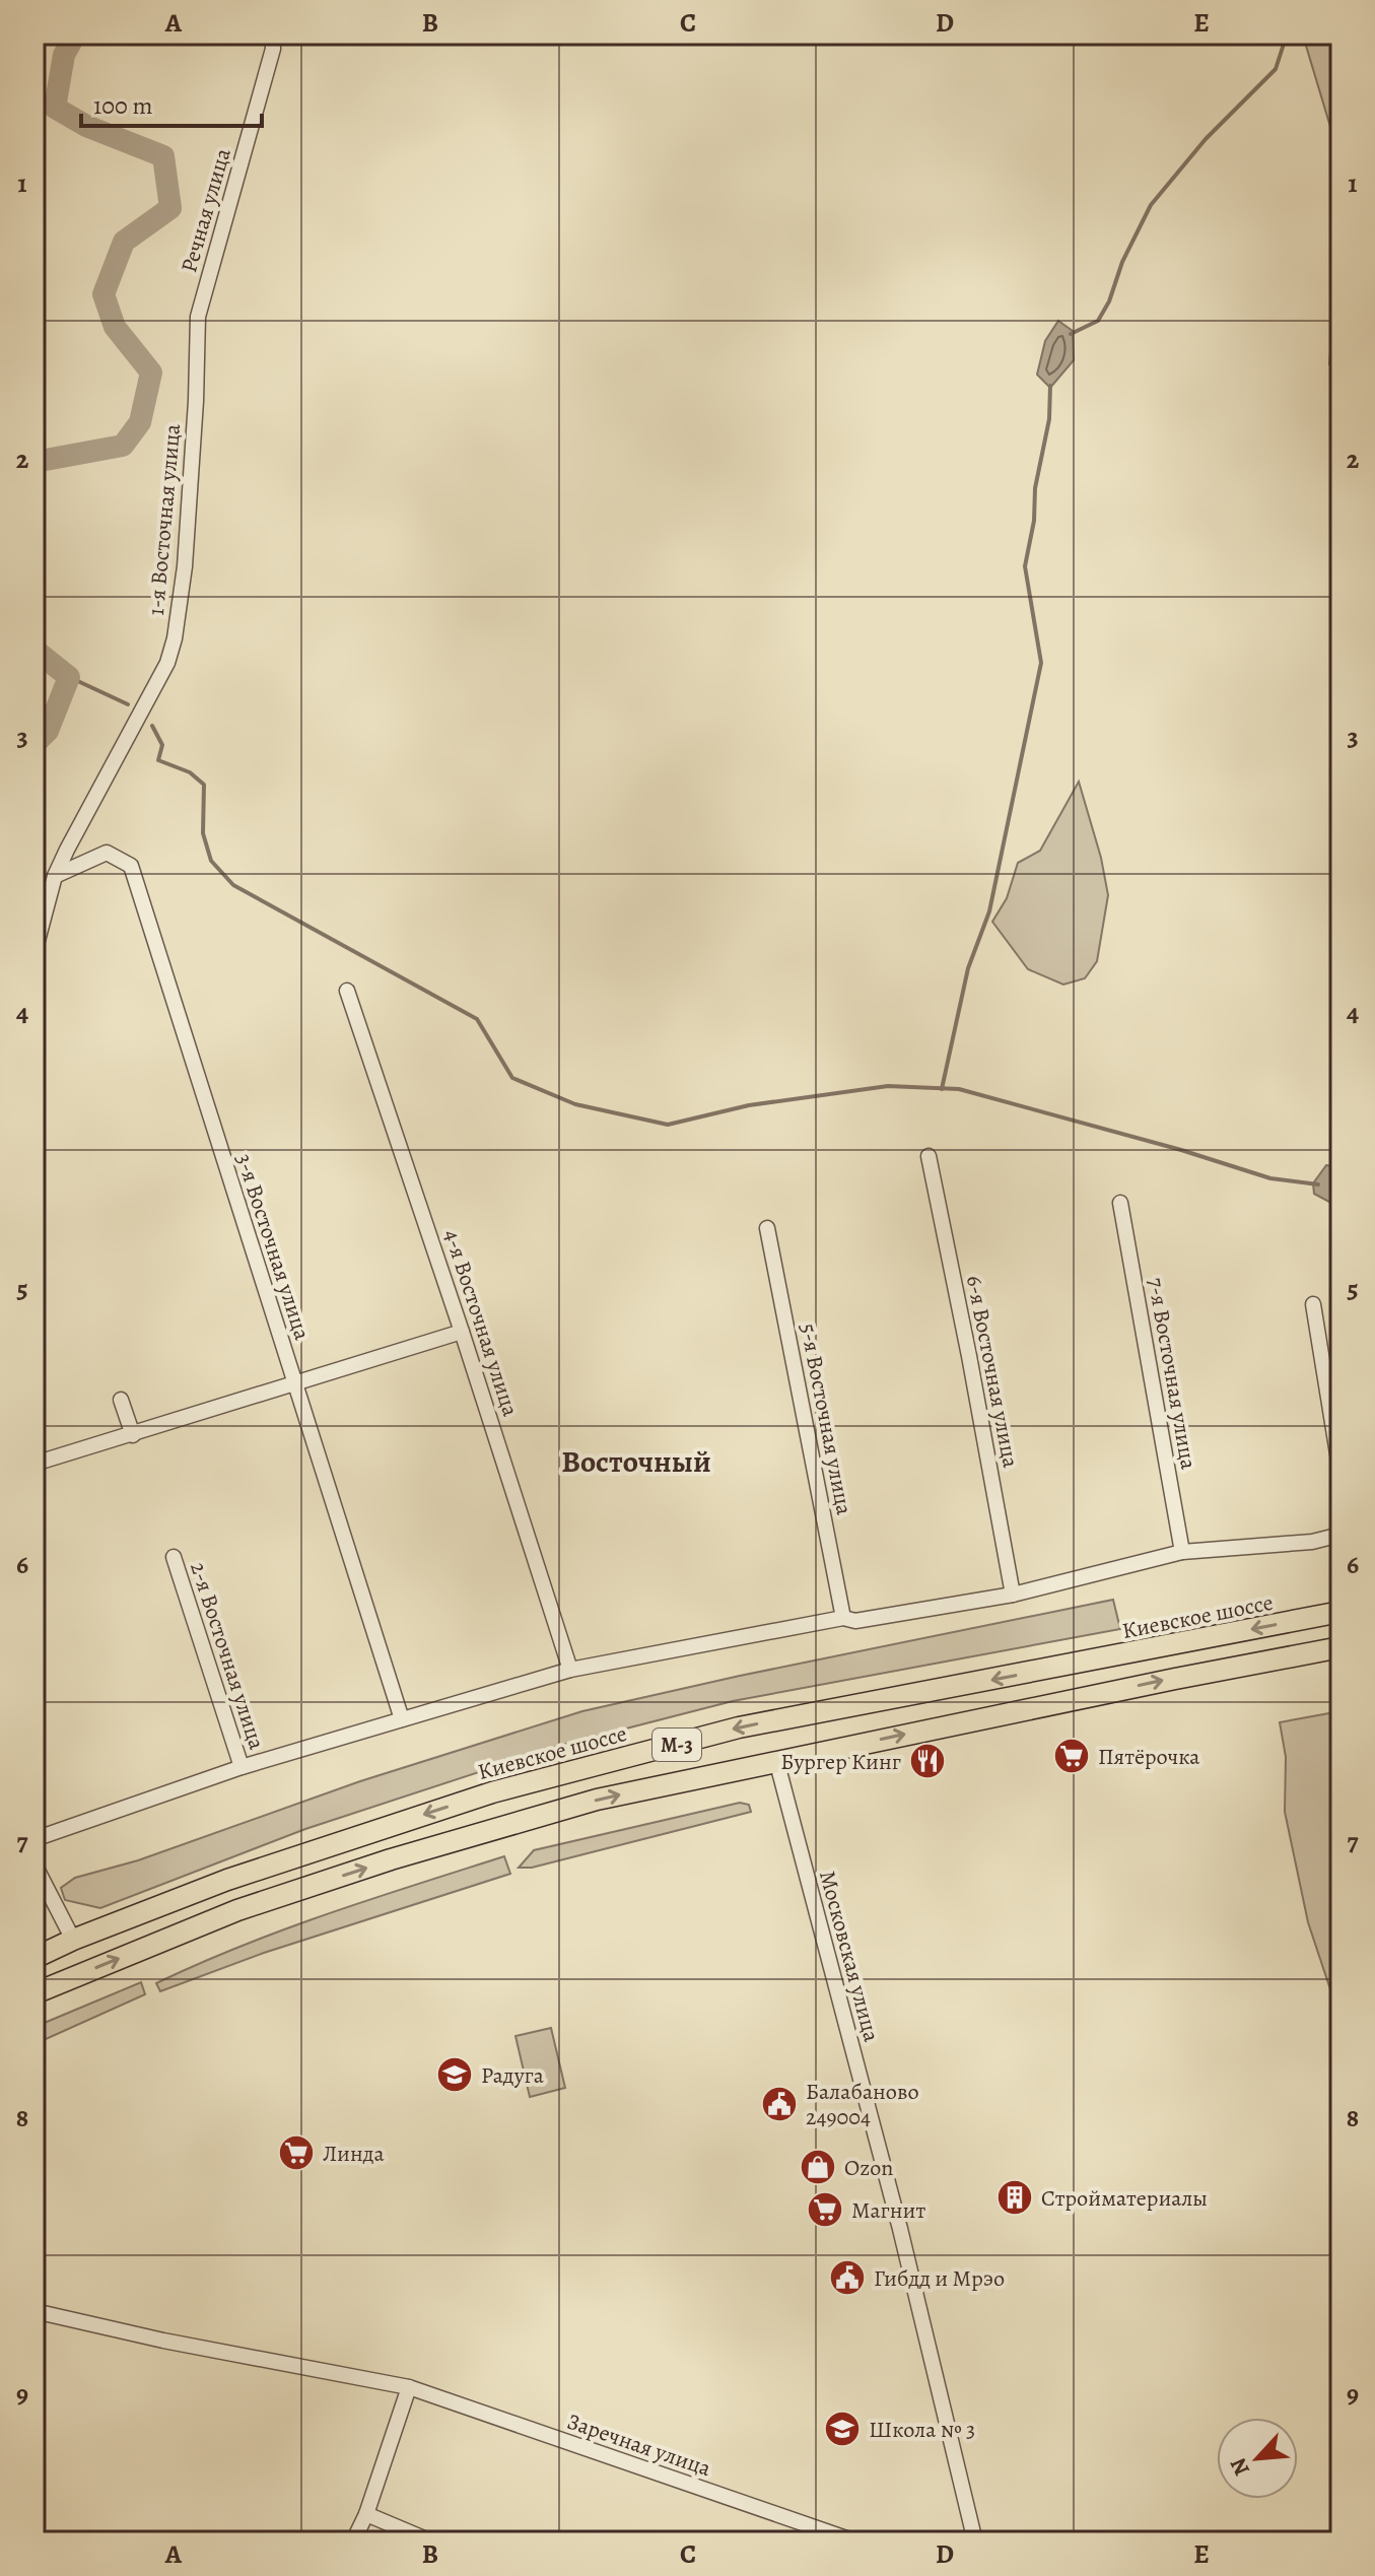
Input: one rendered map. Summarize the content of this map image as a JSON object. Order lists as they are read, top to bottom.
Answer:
{
  "streets": {
    "highway": ["Киевское шоссе", "М-3"],
    "street": [
      "Речная улица",
      "1-я Восточная улица",
      "3-я Восточная улица",
      "4-я Восточная улица",
      "6-я Восточная улица",
      "7-я Восточная улица",
      "5-я Восточная улица",
      "2-я Восточная улица",
      "Московская улица",
      "Заречная улица"
    ]
  },
  "crossings": [
    ["Речная улица", "1-я Восточная улица"],
    ["1-я Восточная улица", "3-я Восточная улица"],
    ["М-3", "Московская улица"]
  ],
  "districts": ["Восточный"],
  "places": {
    "supermarket": ["Пятёрочка", "Линда", "Магнит"],
    "restaurant": ["Бургер Кинг"],
    "school or university": ["Радуга", "Школа № 3"],
    "public building": ["Балабаново 249004", "Гибдд и Мрэо"],
    "shop": ["Ozon"],
    "building": ["Стройматериалы"]
  },
  "scale_bar": "100 m",
  "north": "bottom left",
  "grid": {
    "columns": [
      "A",
      "B",
      "C",
      "D",
      "E"
    ],
    "rows": [
      "1",
      "2",
      "3",
      "4",
      "5",
      "6",
      "7",
      "8",
      "9"
    ]
  }
}
